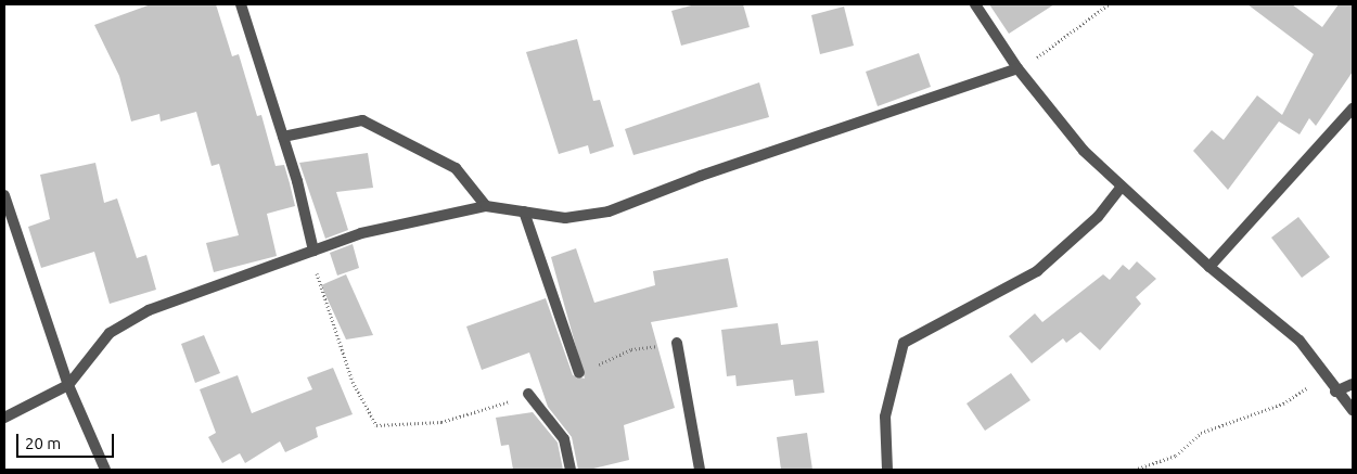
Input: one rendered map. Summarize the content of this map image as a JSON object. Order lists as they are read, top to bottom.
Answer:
{
  "scale_bar": "20 m"
}
